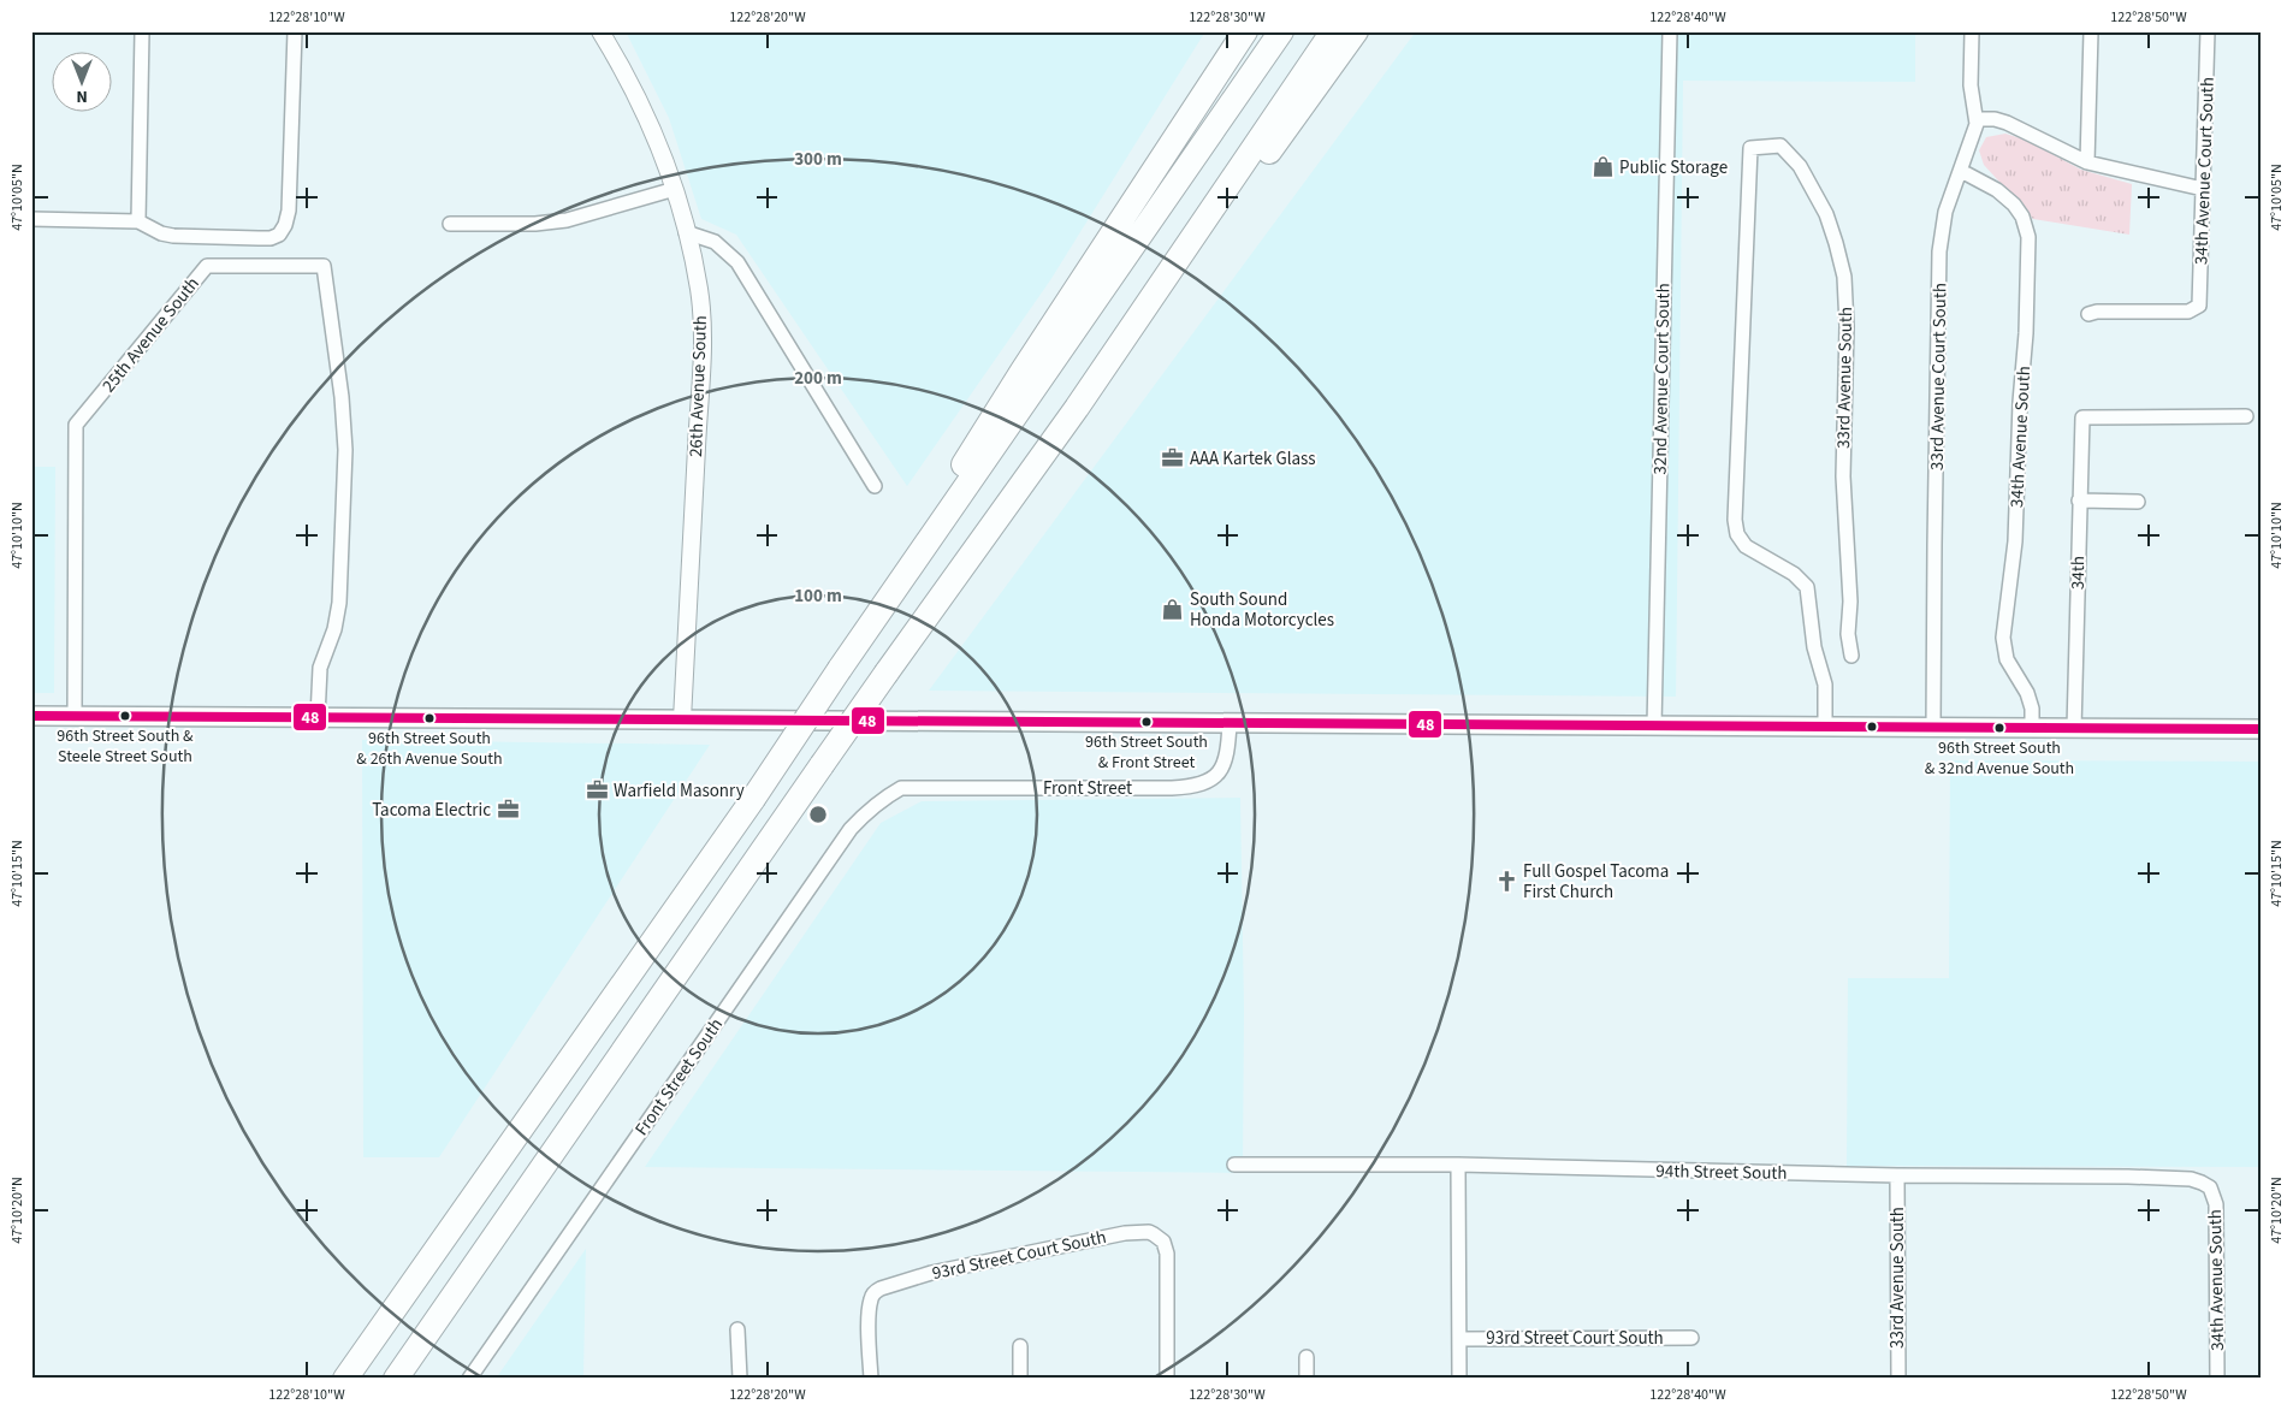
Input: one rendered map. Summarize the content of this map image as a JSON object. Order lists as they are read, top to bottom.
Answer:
{
  "streets": {
    "street": [
      "34th Avenue Court South",
      "25th Avenue South",
      "33rd Avenue Court South",
      "33rd Avenue South",
      "32nd Avenue Court South",
      "26th Avenue South",
      "34th Avenue South",
      "34th",
      "Front Street",
      "Front Street South",
      "94th Street South",
      "93rd Street Court South"
    ]
  },
  "crossings": [
    ["33rd Avenue Court South", "34th Avenue South"],
    ["33rd Avenue South", "94th Street South"],
    ["34th Avenue South", "94th Street South"],
    ["Front Street", "Front Street South"]
  ],
  "places": {
    "shop": ["Public Storage", "South Sound Honda Motorcycles"],
    "office": ["AAA Kartek Glass", "Warfield Masonry", "Tacoma Electric"],
    "other": [
      "96th Street South & Steele Street South",
      "96th Street South & 26th Avenue South",
      "96th Street South & Front Street",
      "96th Street South & 32nd Avenue South"
    ],
    "church": ["Full Gospel Tacoma First Church"]
  },
  "lines": ["transit line 48"],
  "north": "bottom",
  "coordinates": [
    "122°28'10\"W",
    "122°28'20\"W",
    "122°28'30\"W",
    "122°28'40\"W",
    "122°28'50\"W",
    "47°10'05\"N",
    "47°10'10\"N",
    "47°10'15\"N",
    "47°10'20\"N"
  ],
  "rings": ["300 m", "200 m", "100 m"]
}
